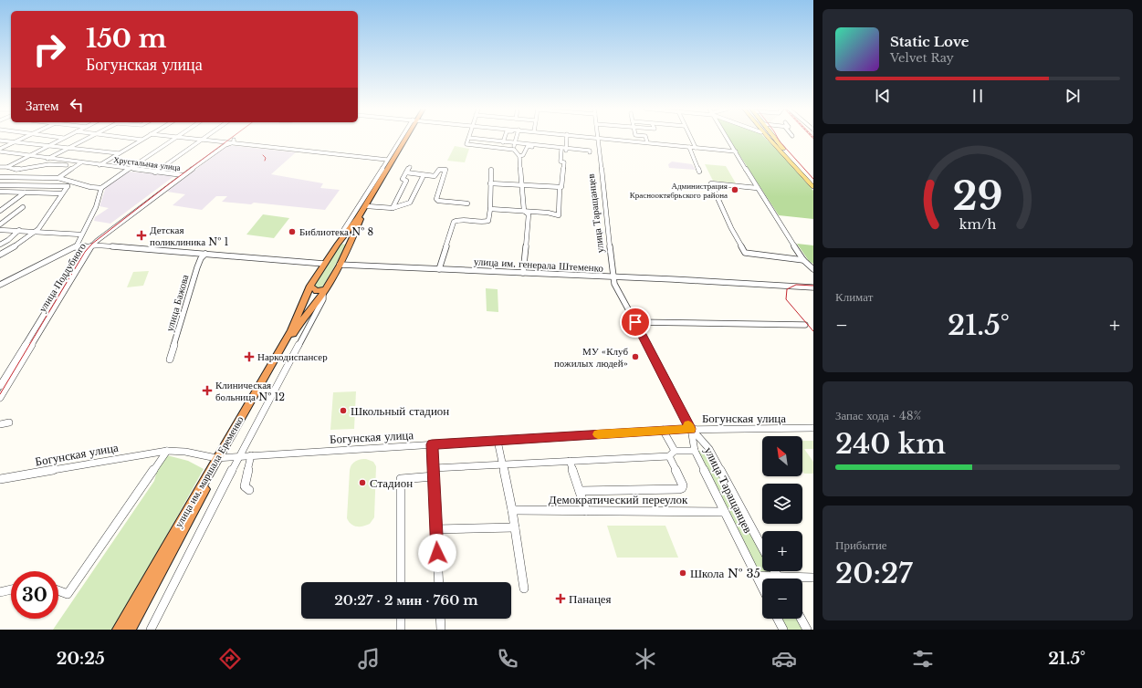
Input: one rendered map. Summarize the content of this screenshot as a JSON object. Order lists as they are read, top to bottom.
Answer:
{
  "streets": {
    "highway": ["улица им. маршала Еременко"],
    "street": [
      "Хрустальная улица",
      "улица Таращанцев",
      "улица им. генерала Штеменко",
      "улица Поддубного",
      "улица Бажова",
      "Богунская улица",
      "Демократический переулок"
    ]
  },
  "crossings": [
    ["Хрустальная улица", "улица Поддубного"],
    ["улица Таращанцев", "улица им. генерала Штеменко"],
    ["улица Таращанцев", "Богунская улица"],
    ["улица Таращанцев", "Демократический переулок"],
    ["улица им. генерала Штеменко", "улица им. маршала Еременко"],
    ["Богунская улица", "улица им. маршала Еременко"]
  ],
  "places": {
    "other": [
      "Администрация Краснооктябрьского района",
      "Библиотека № 8",
      "МУ «Клуб пожилых людей»",
      "Школьный стадион",
      "Стадион",
      "Школа № 35"
    ],
    "health": [
      "Детская поликлиника № 1",
      "Наркодиспансер",
      "Клиническая больница № 12",
      "Панацея"
    ]
  },
  "north": "top left",
  "page": {
    "turn": ["150 m", "Богунская улица"],
    "song": ["Static Love", "Velvet Ray"],
    "then": "Затем",
    "tile": [
      "Климат",
      ["Запас хода · 48%", "240 km"],
      ["Прибытие", "20:27"]
    ],
    "heat": ["−", "21.5°", "+"],
    "map_buttons": ["+", "−"],
    "limit": "30",
    "trip": "20:27 · 2 мин · 760 m",
    "tabs": ["20:25", "21.5°"],
    "gauge": ["29", "km/h"]
  }
}
